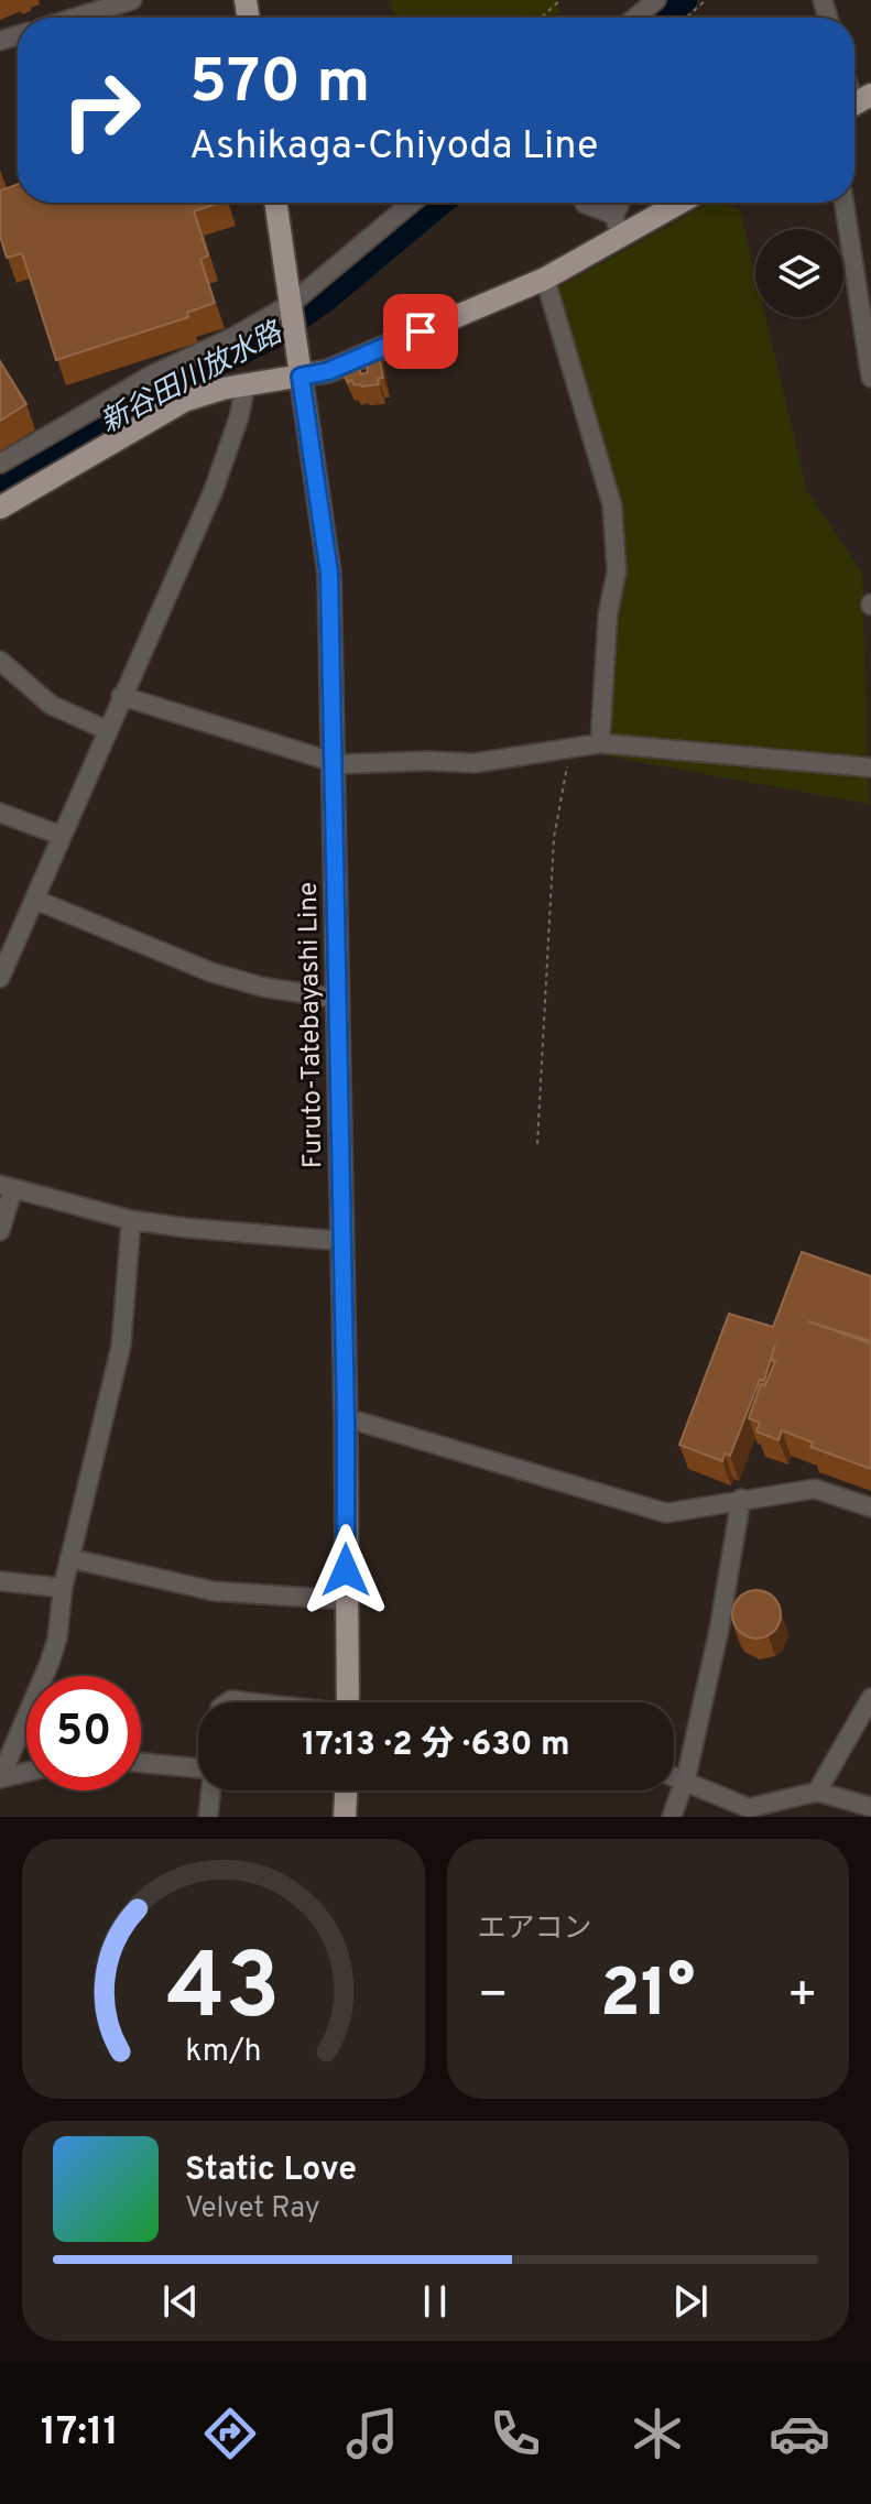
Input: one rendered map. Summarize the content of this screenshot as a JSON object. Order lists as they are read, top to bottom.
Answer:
{
  "streets": {
    "main road": ["Furuto-Tatebayashi Line"]
  },
  "water": ["新谷田川放水路"],
  "page": {
    "turn": ["570 m", "Ashikaga-Chiyoda Line"],
    "limit": "50",
    "trip": "17:13 · 2 分 · 630 m",
    "tile": "エアコン",
    "heat": ["−", "21°", "+"],
    "song": ["Static Love", "Velvet Ray"],
    "tabs": "17:11",
    "gauge": ["43", "km/h"]
  }
}
